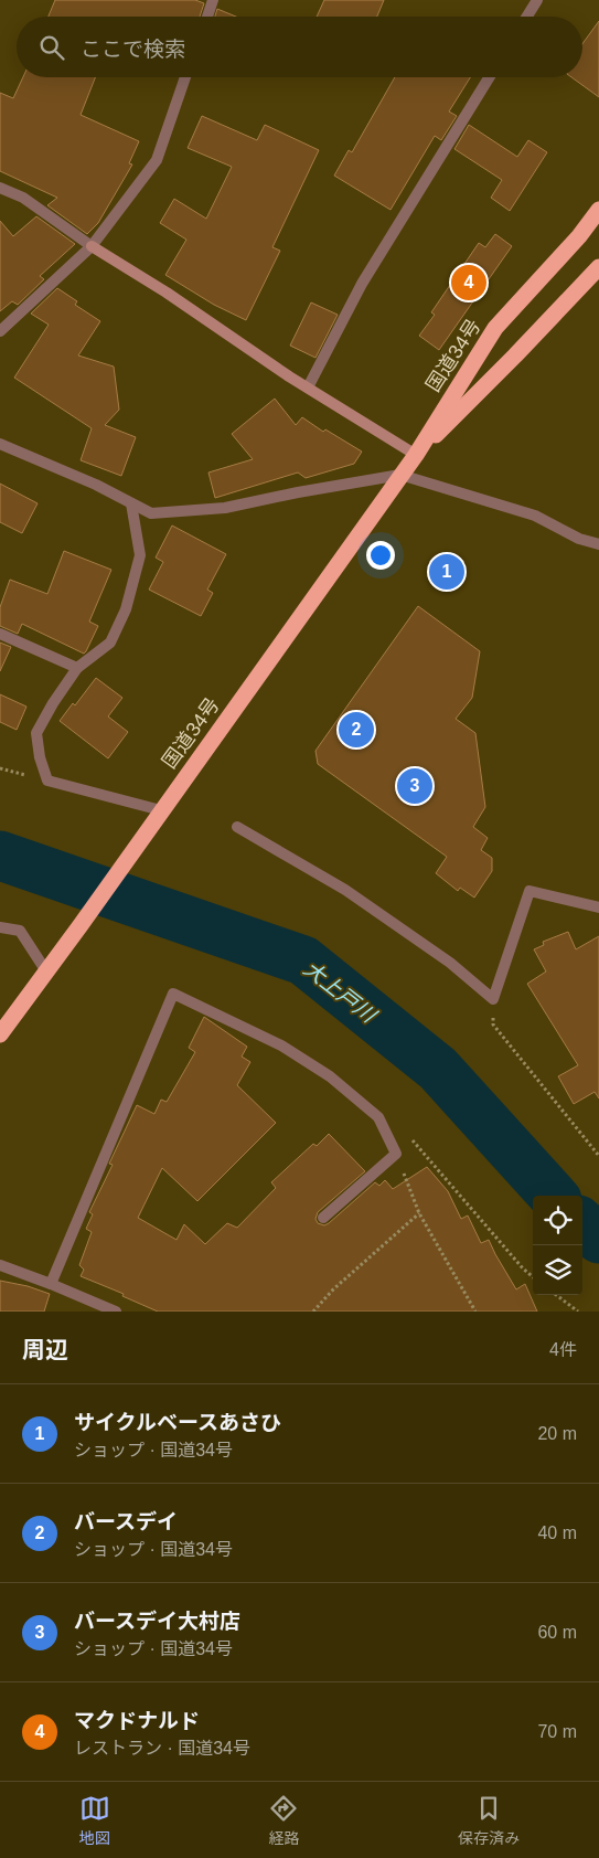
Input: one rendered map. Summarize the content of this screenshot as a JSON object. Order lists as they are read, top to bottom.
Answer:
{
  "streets": {
    "highway": ["国道34号"]
  },
  "water": ["大上戸川"],
  "page": {
    "search": "ここで検索",
    "pins": [
      "4",
      "1",
      "2",
      "3"
    ],
    "heading": ["周辺", "4件"],
    "list": [
      {
        "mark": "1",
        "name": "サイクルベースあさひ",
        "note": "ショップ · 国道34号",
        "value": "20 m"
      },
      {
        "mark": "2",
        "name": "バースデイ",
        "note": "ショップ · 国道34号",
        "value": "40 m"
      },
      {
        "mark": "3",
        "name": "バースデイ大村店",
        "note": "ショップ · 国道34号",
        "value": "60 m"
      },
      {
        "mark": "4",
        "name": "マクドナルド",
        "note": "レストラン · 国道34号",
        "value": "70 m"
      }
    ],
    "nav": ["地図", "経路", "保存済み"]
  }
}
